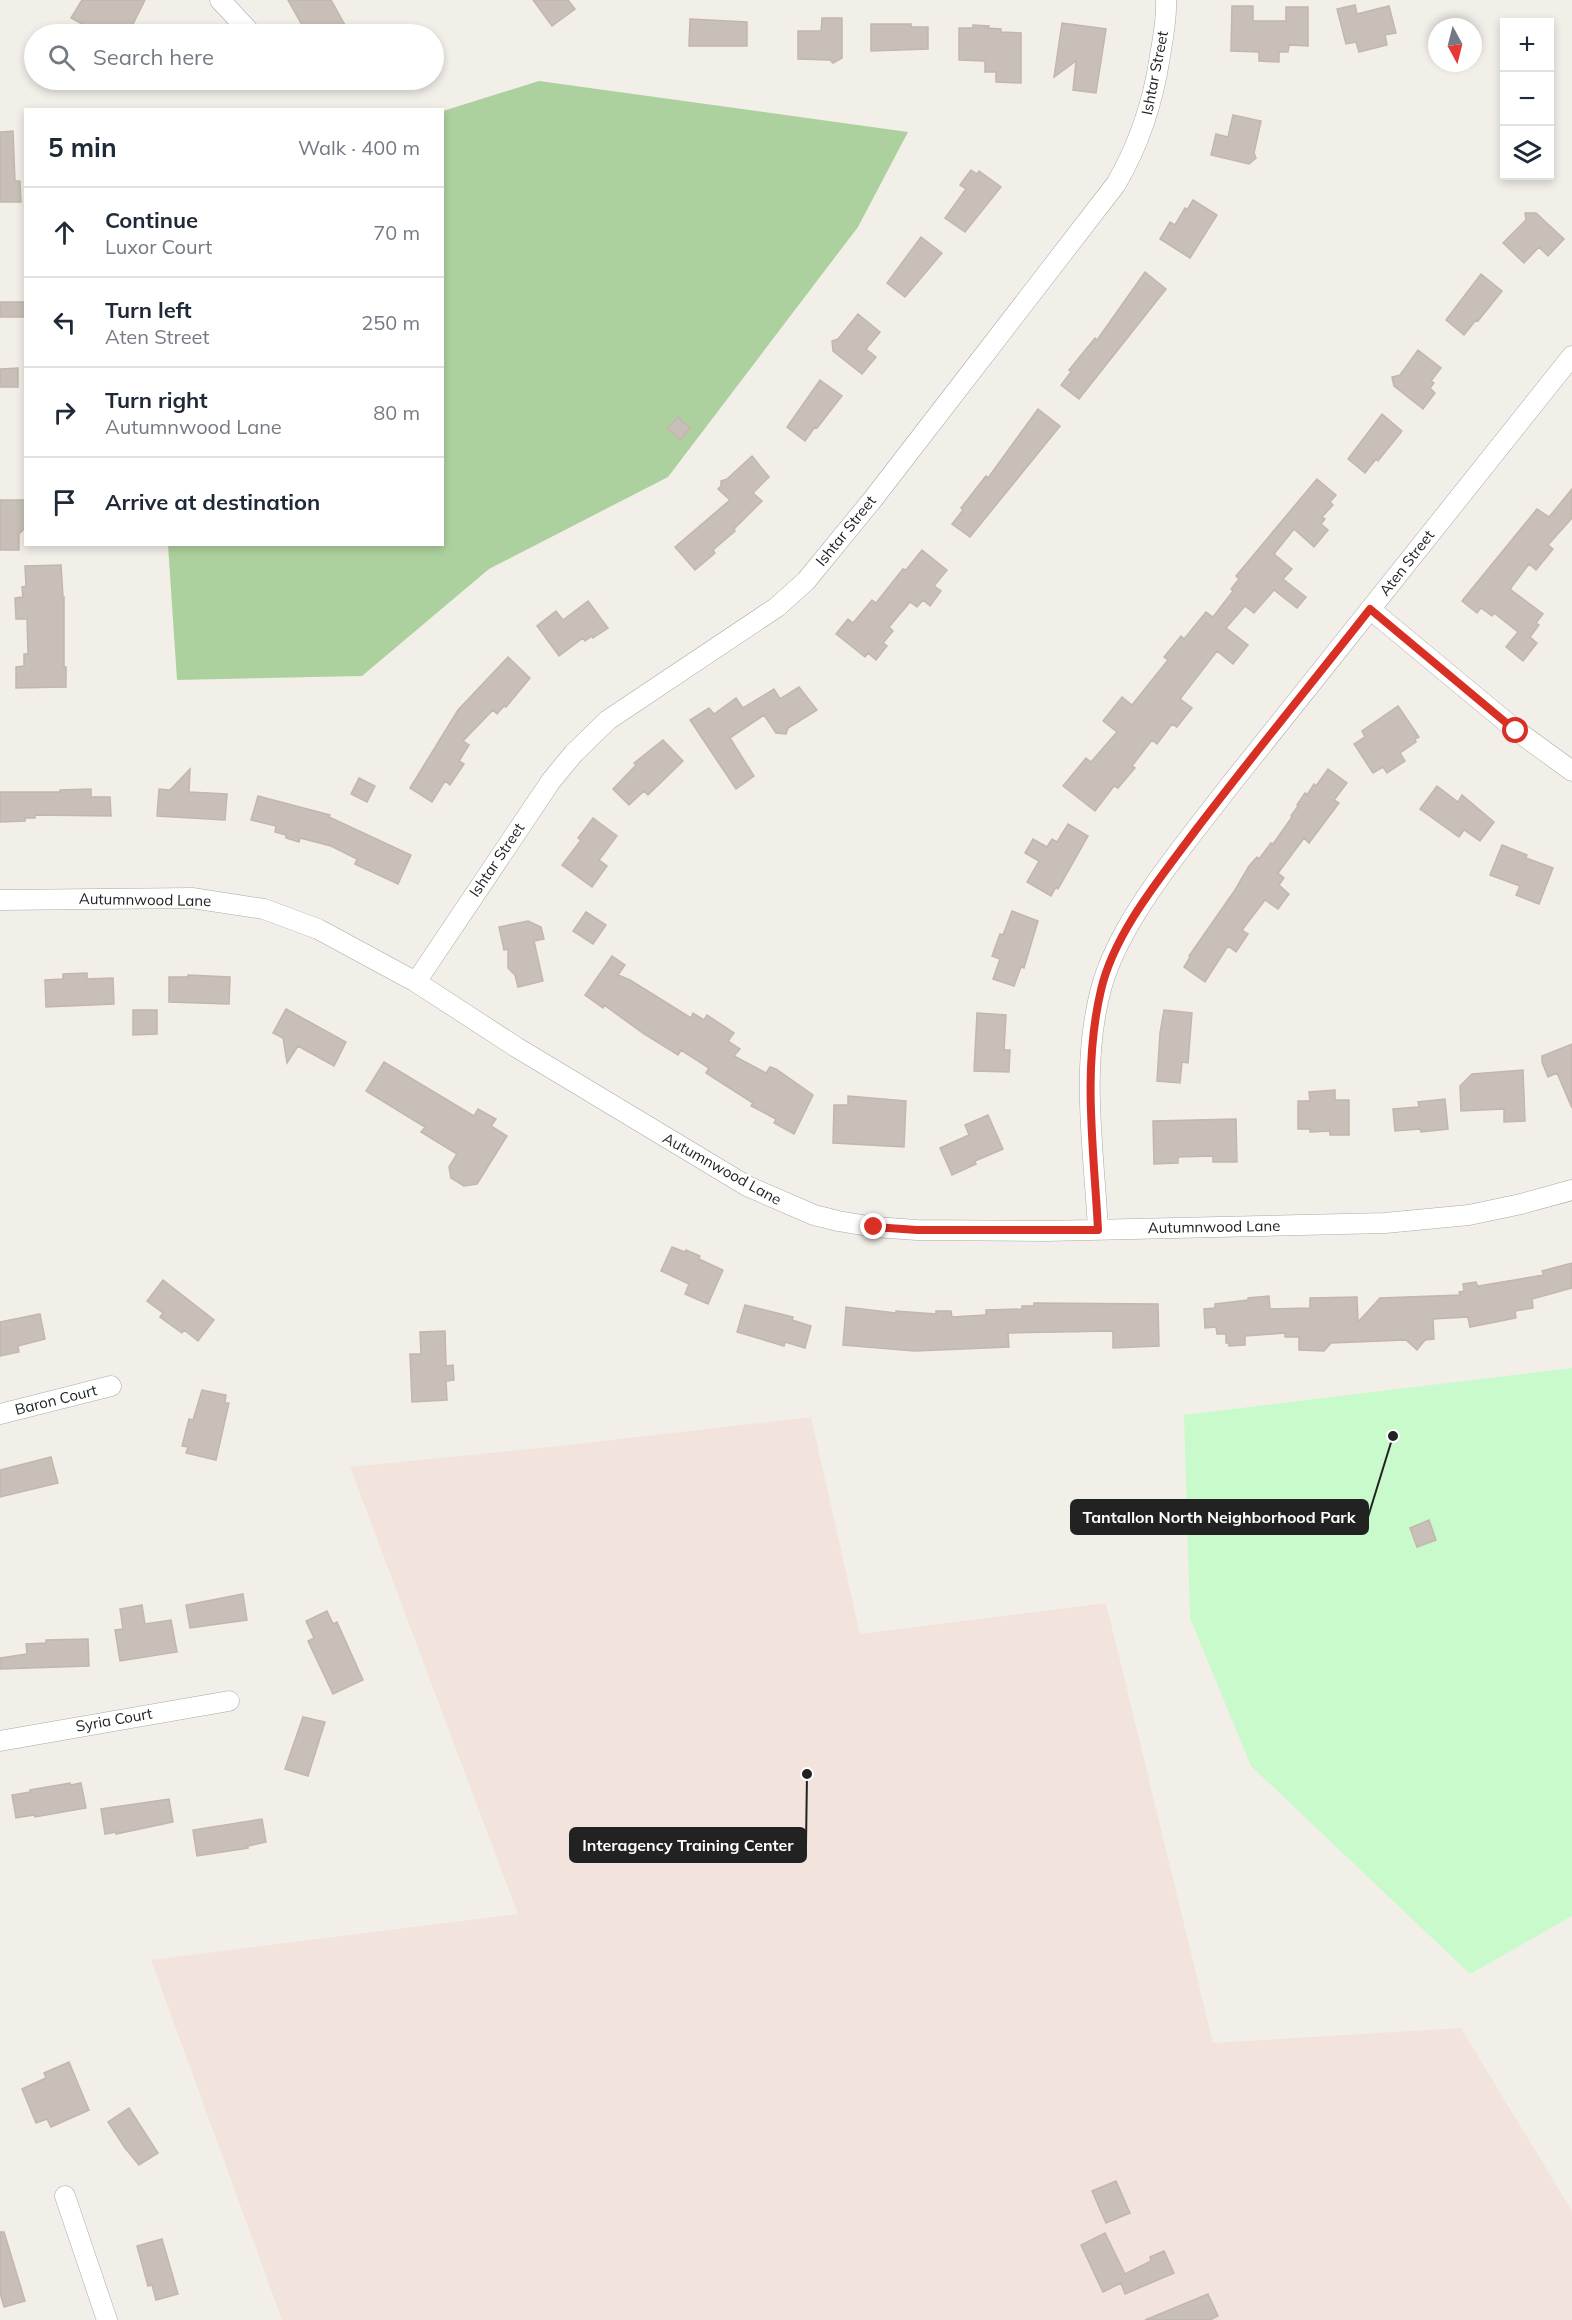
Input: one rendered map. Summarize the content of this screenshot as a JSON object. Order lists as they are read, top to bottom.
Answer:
{
  "streets": {
    "street": [
      "Ishtar Street",
      "Aten Street",
      "Autumnwood Lane",
      "Baron Court",
      "Syria Court"
    ]
  },
  "crossings": [
    ["Ishtar Street", "Autumnwood Lane"],
    ["Aten Street", "Autumnwood Lane"]
  ],
  "places": ["Tantallon North Neighborhood Park", "Interagency Training Center"],
  "north": "bottom",
  "page": {
    "map_buttons": ["+", "−"],
    "search": "Search here",
    "heading": ["5 min", "Walk · 400 m"],
    "list": [
      ["Continue", "Luxor Court", "70 m"],
      ["Turn left", "Aten Street", "250 m"],
      ["Turn right", "Autumnwood Lane", "80 m"],
      "Arrive at destination"
    ]
  }
}
